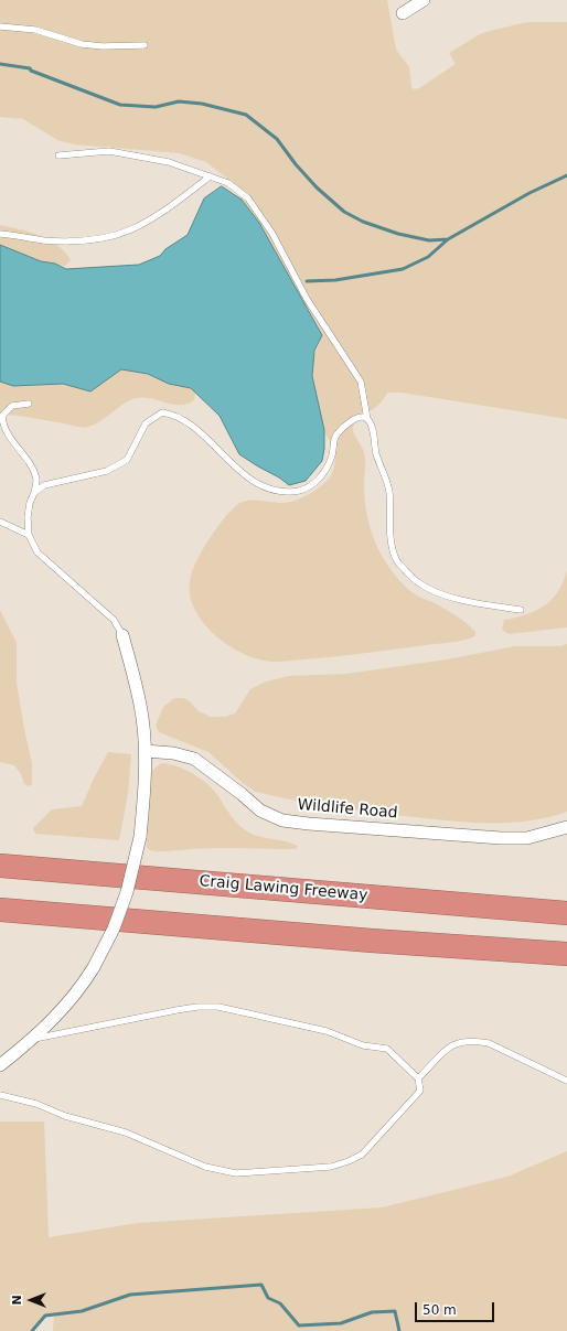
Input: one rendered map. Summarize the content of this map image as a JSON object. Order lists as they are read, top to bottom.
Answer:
{
  "streets": {
    "highway": ["Craig Lawing Freeway"],
    "street": ["Wildlife Road"]
  },
  "scale_bar": "50 m",
  "north": "left"
}
